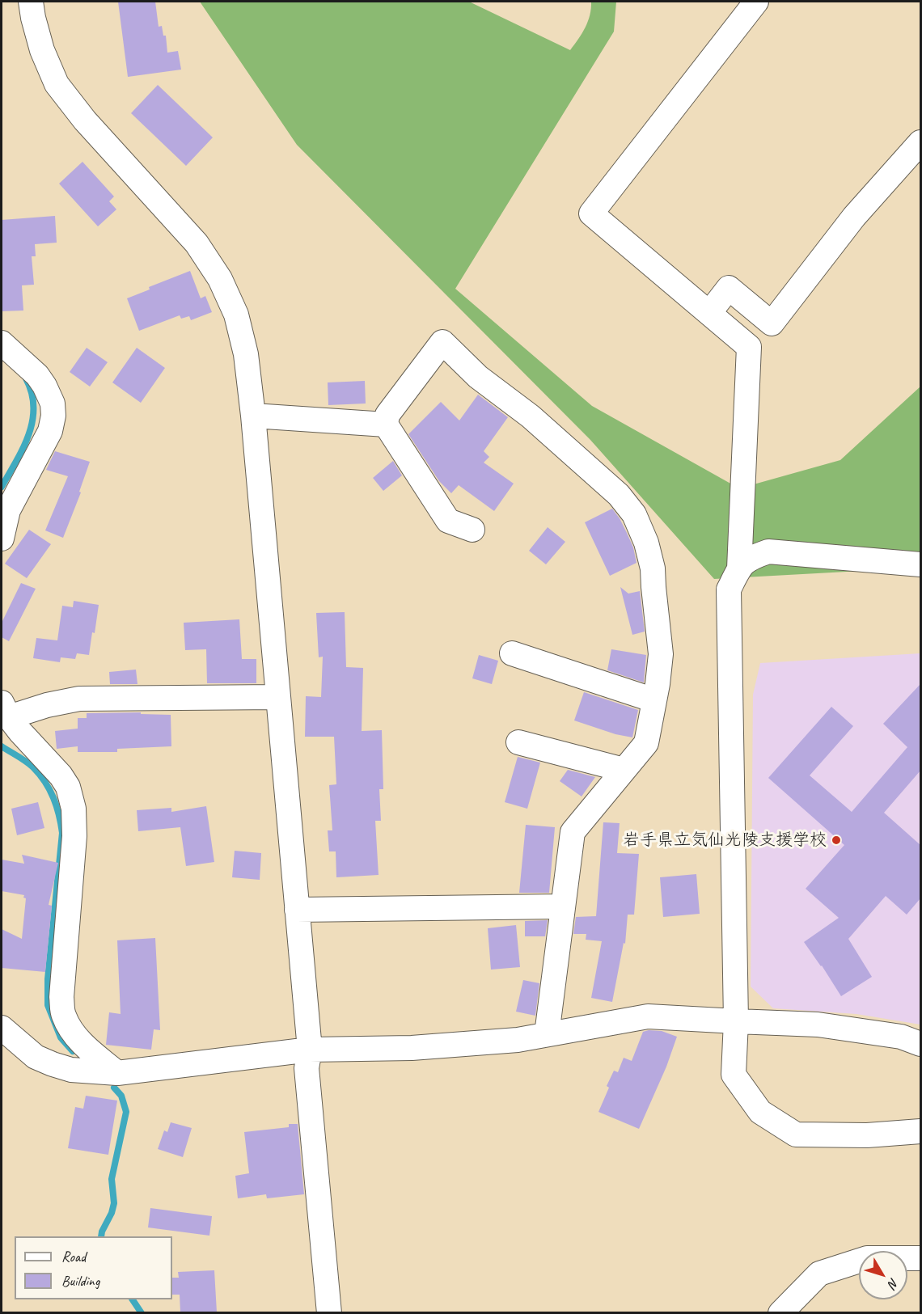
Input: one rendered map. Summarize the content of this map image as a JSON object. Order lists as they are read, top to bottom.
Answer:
{
  "places": ["岩手県立気仙光陵支援学校"],
  "legend": ["Road", "Building"],
  "north": "bottom right"
}
